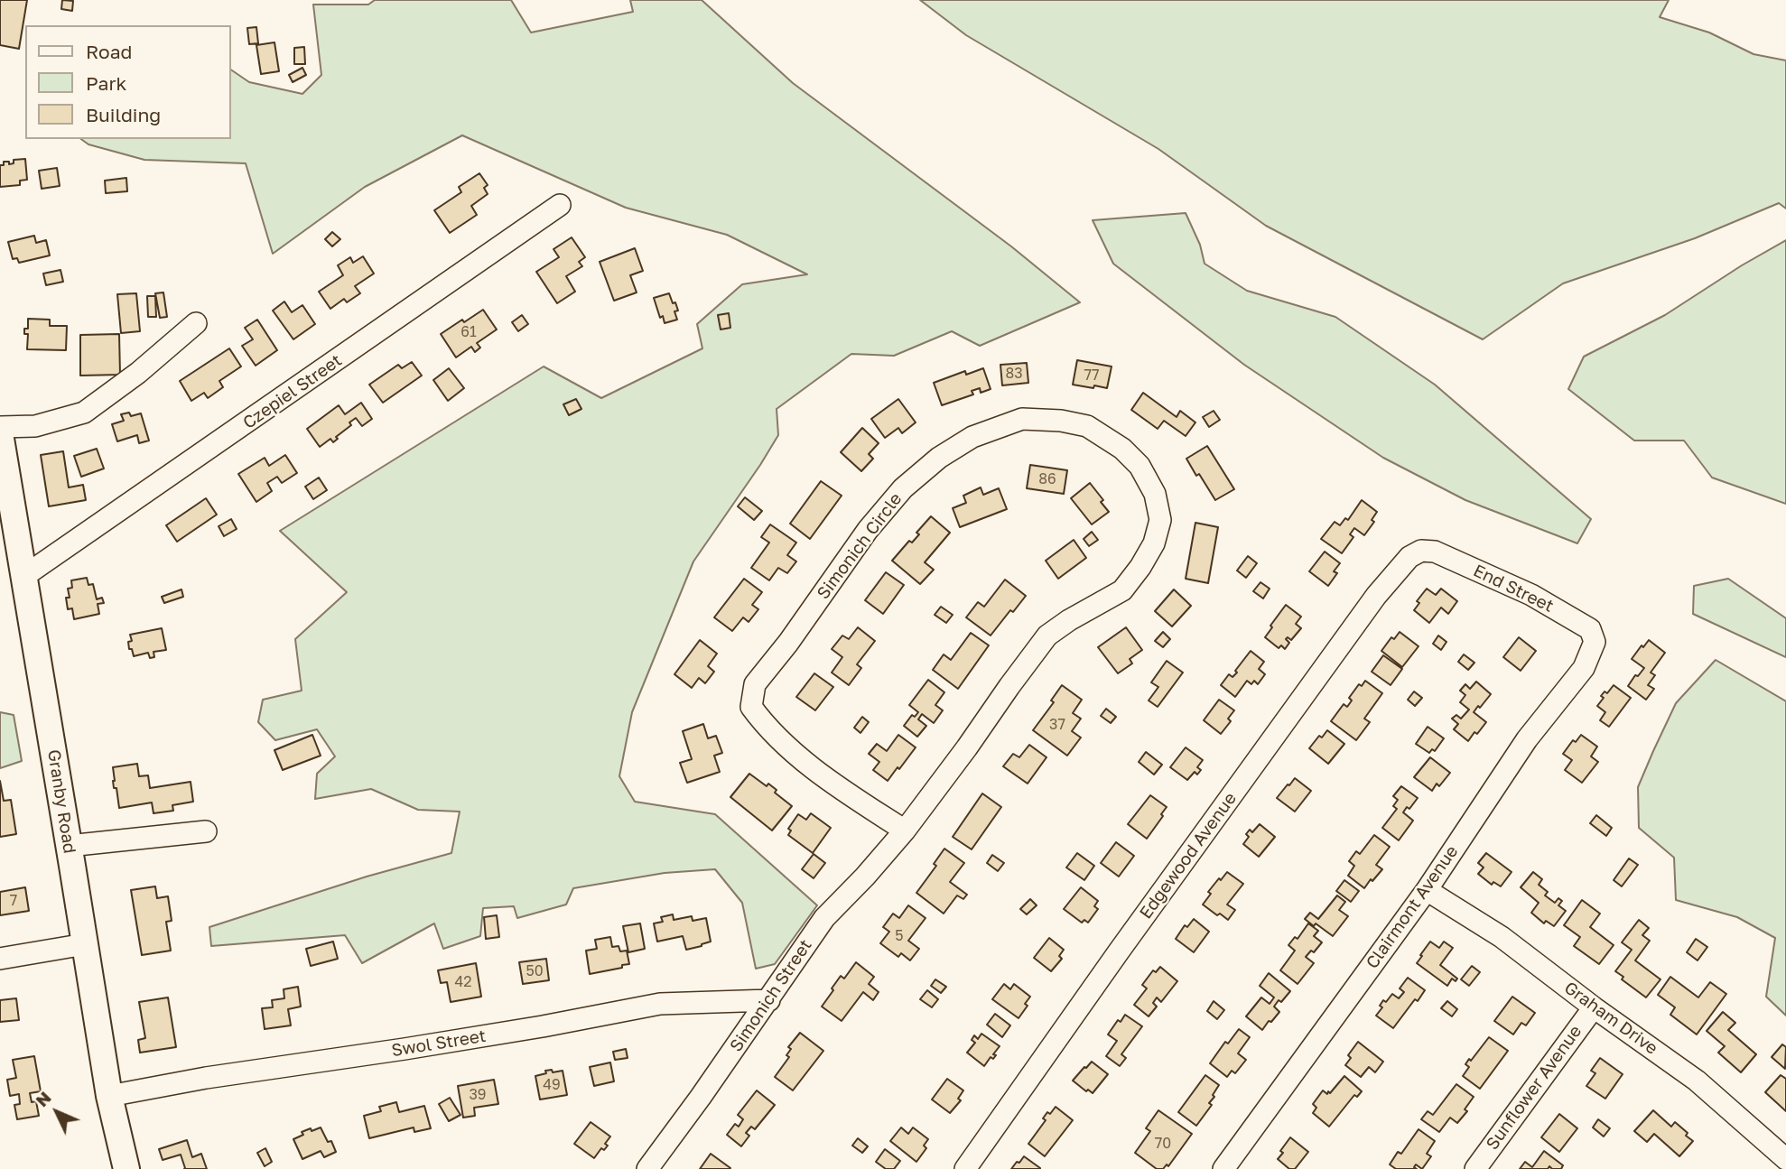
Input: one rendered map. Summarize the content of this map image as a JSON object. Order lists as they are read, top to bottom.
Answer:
{
  "streets": {
    "main road": ["Granby Road"],
    "street": [
      "Czepiel Street",
      "Simonich Circle",
      "End Street",
      "Edgewood Avenue",
      "Clairmont Avenue",
      "Simonich Street",
      "Graham Drive",
      "Swol Street",
      "Sunflower Avenue"
    ]
  },
  "crossings": [
    ["Czepiel Street", "Granby Road"],
    ["Simonich Circle", "Simonich Street"],
    ["End Street", "Edgewood Avenue"],
    ["End Street", "Clairmont Avenue"],
    ["Granby Road", "Swol Street"],
    ["Clairmont Avenue", "Graham Drive"],
    ["Simonich Street", "Swol Street"],
    ["Graham Drive", "Sunflower Avenue"]
  ],
  "house_numbers": [
    "61",
    "83",
    "77",
    "86",
    "37",
    "7",
    "5",
    "50",
    "42",
    "49",
    "39",
    "70"
  ],
  "legend": ["Road", "Park", "Building"],
  "north": "top left"
}
